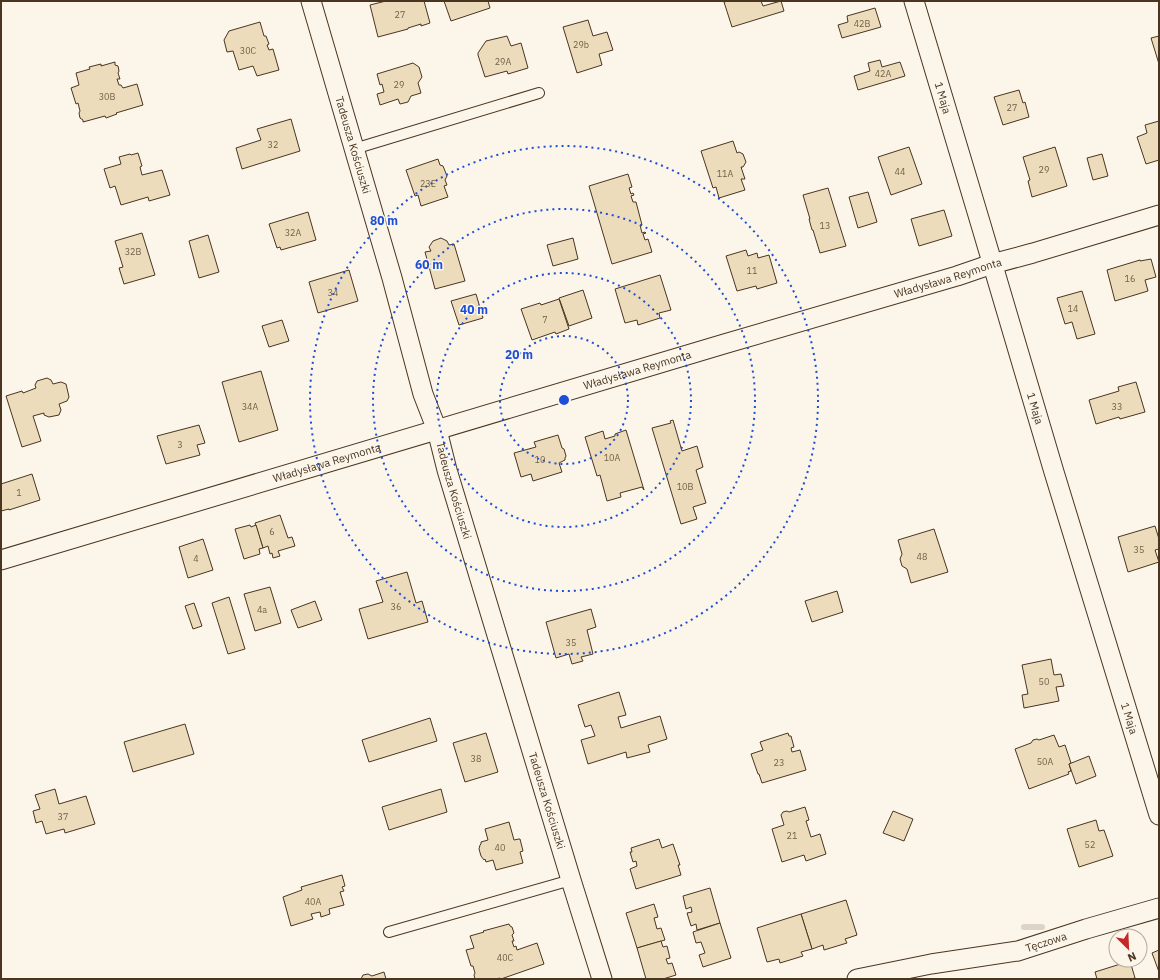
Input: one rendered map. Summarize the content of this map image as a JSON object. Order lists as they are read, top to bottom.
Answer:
{
  "streets": {
    "street": [
      "1 Maja",
      "Tadeusza Kościuszki",
      "Władysława Reymonta",
      "Tęczowa"
    ]
  },
  "crossings": [
    ["1 Maja", "Władysława Reymonta"],
    ["Tadeusza Kościuszki", "Władysława Reymonta"]
  ],
  "house_numbers": [
    "27",
    "42B",
    "29b",
    "30C",
    "29A",
    "42A",
    "29",
    "30B",
    "27",
    "32",
    "29",
    "44",
    "11A",
    "23E",
    "13",
    "32A",
    "32B",
    "11",
    "16",
    "34",
    "14",
    "7",
    "34A",
    "33",
    "3",
    "10A",
    "10",
    "10B",
    "1",
    "6",
    "35",
    "48",
    "4",
    "36",
    "4a",
    "35",
    "50",
    "38",
    "50A",
    "23",
    "37",
    "21",
    "52",
    "40",
    "40A",
    "40C"
  ],
  "north": "bottom right",
  "rings": [
    "80 m",
    "60 m",
    "40 m",
    "20 m"
  ]
}
